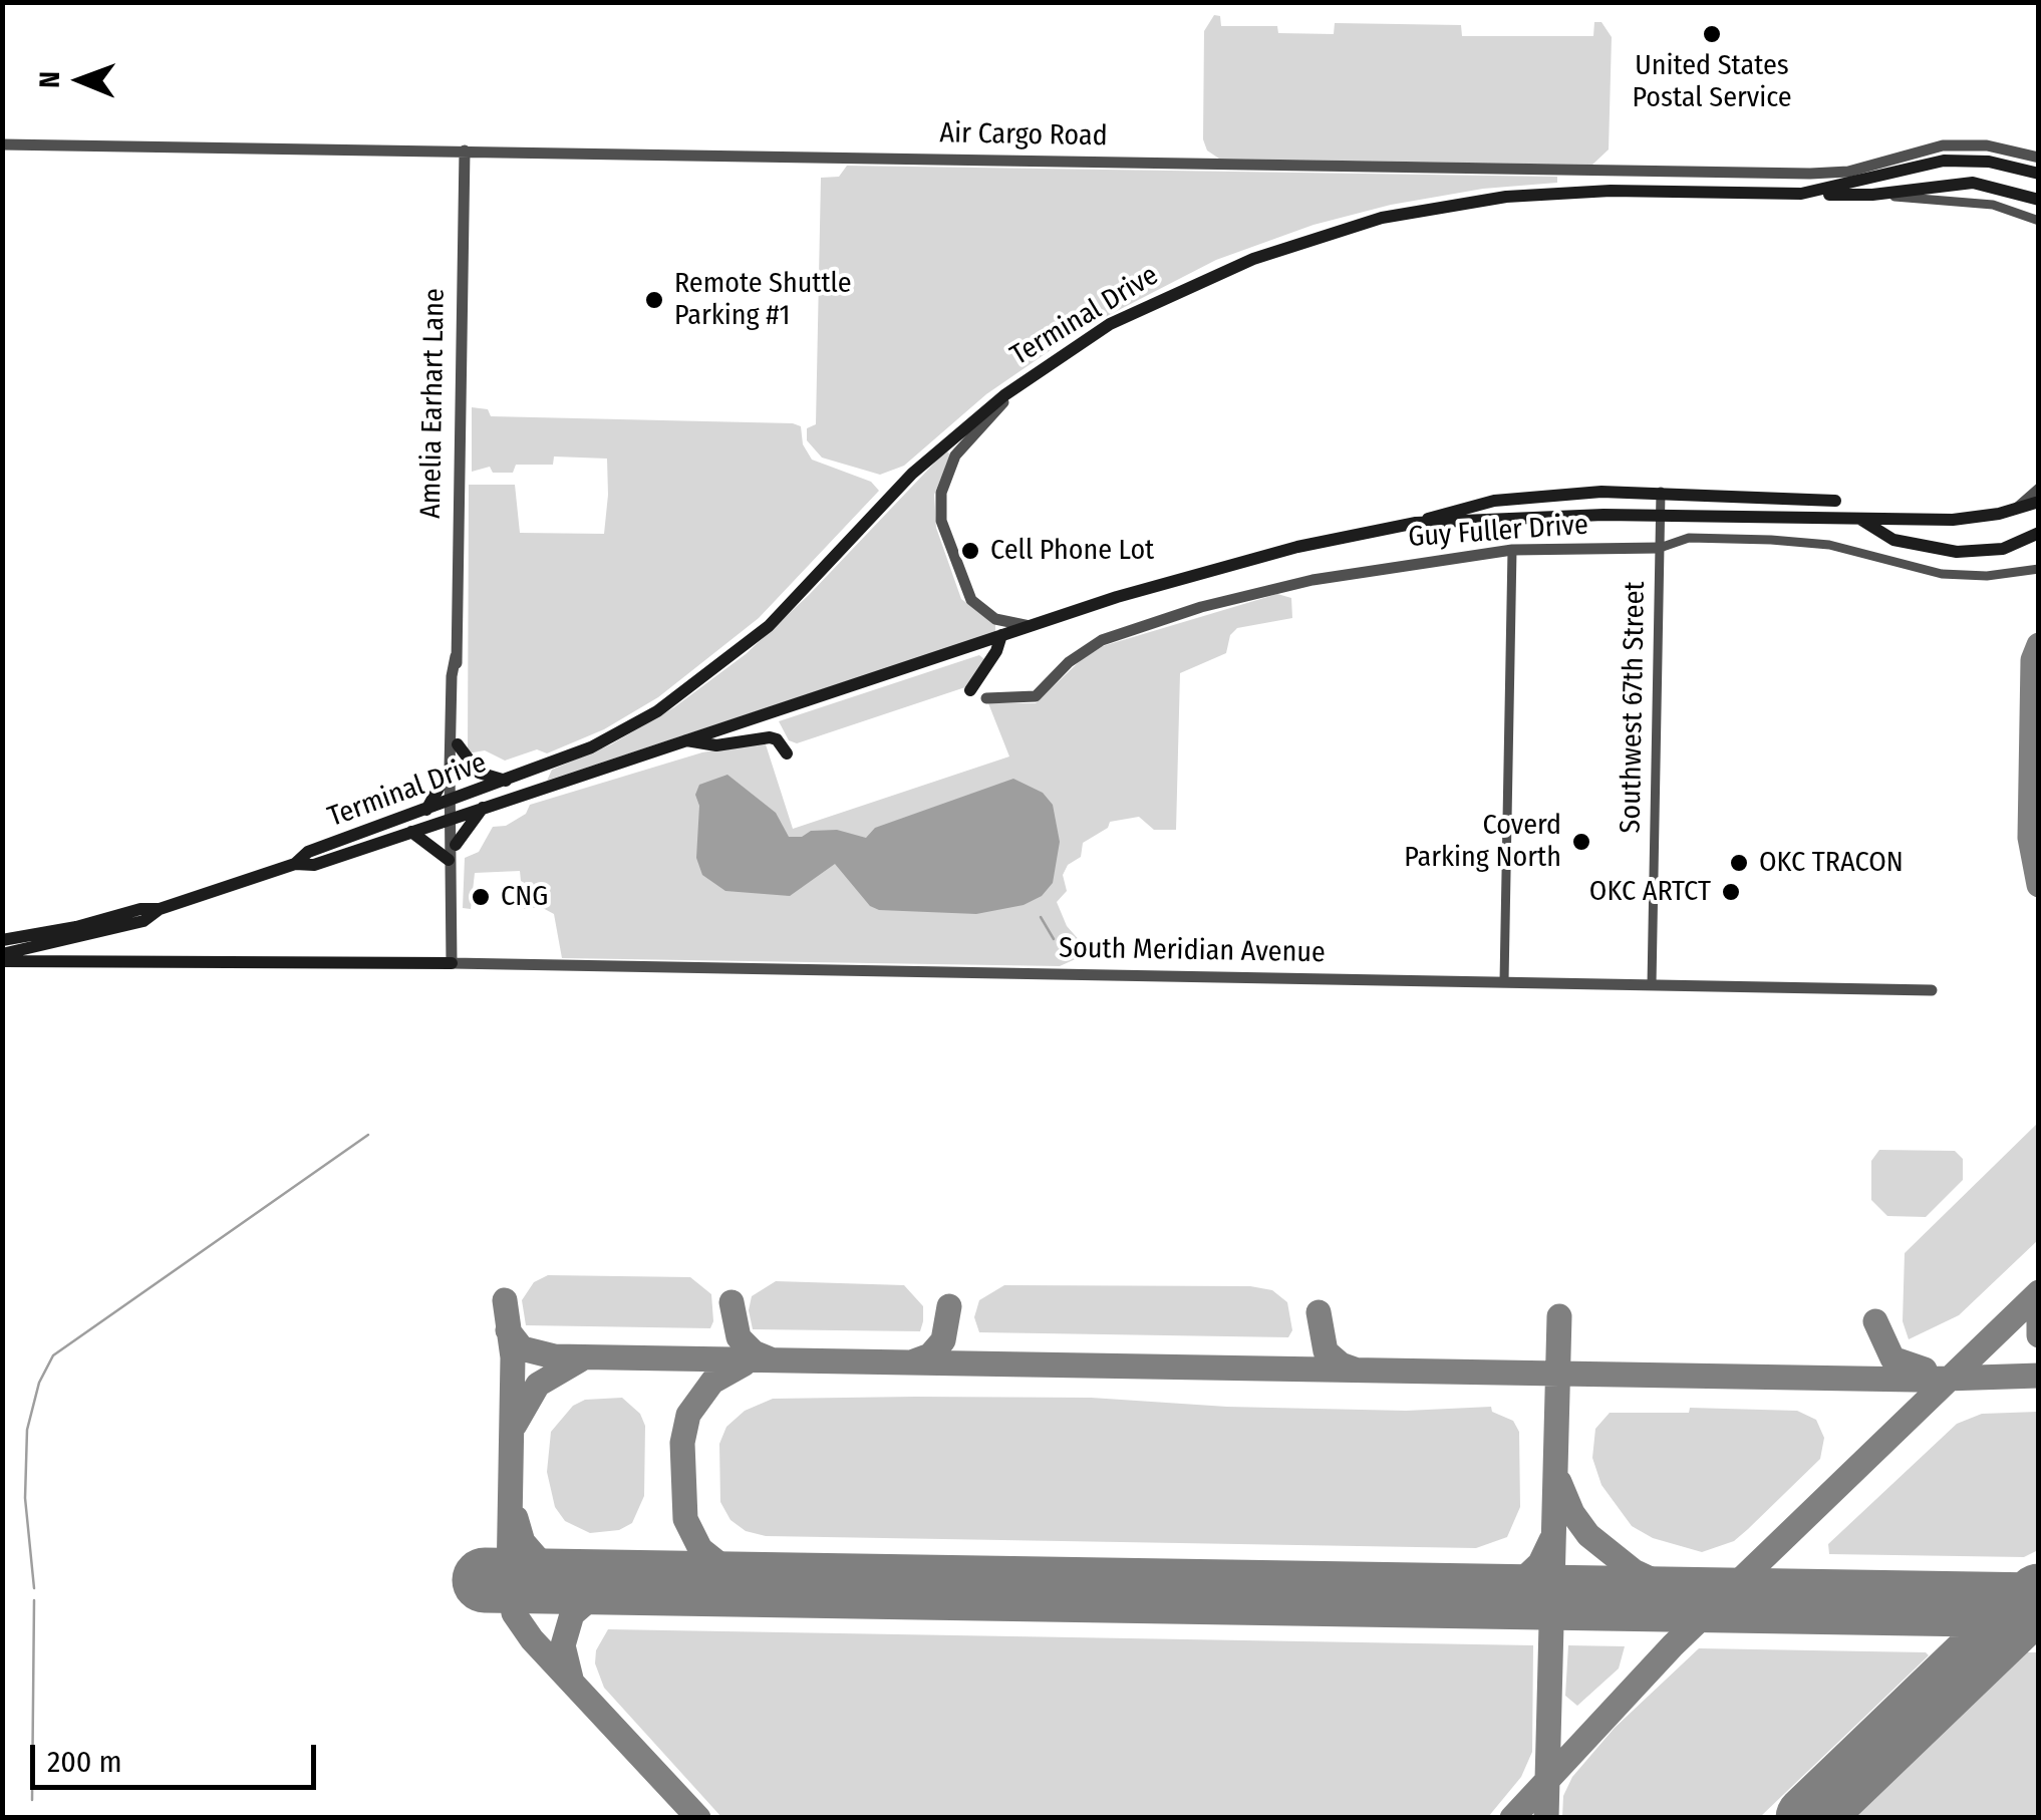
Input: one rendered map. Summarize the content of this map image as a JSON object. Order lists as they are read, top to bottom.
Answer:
{
  "streets": {
    "main road": ["Terminal Drive"],
    "street": [
      "Air Cargo Road",
      "Amelia Earhart Lane",
      "Guy Fuller Drive",
      "Southwest 67th Street",
      "South Meridian Avenue"
    ]
  },
  "crossings": [
    ["Air Cargo Road", "Amelia Earhart Lane"],
    ["Terminal Drive", "Amelia Earhart Lane"],
    ["Terminal Drive", "Southwest 67th Street"],
    ["Amelia Earhart Lane", "South Meridian Avenue"],
    ["Guy Fuller Drive", "Southwest 67th Street"],
    ["Southwest 67th Street", "South Meridian Avenue"]
  ],
  "places": [
    "United States Postal Service",
    "Remote Shuttle Parking #1",
    "Cell Phone Lot",
    "Coverd Parking North",
    "OKC TRACON",
    "OKC ARTCT",
    "CNG"
  ],
  "scale_bar": "200 m",
  "north": "left"
}
